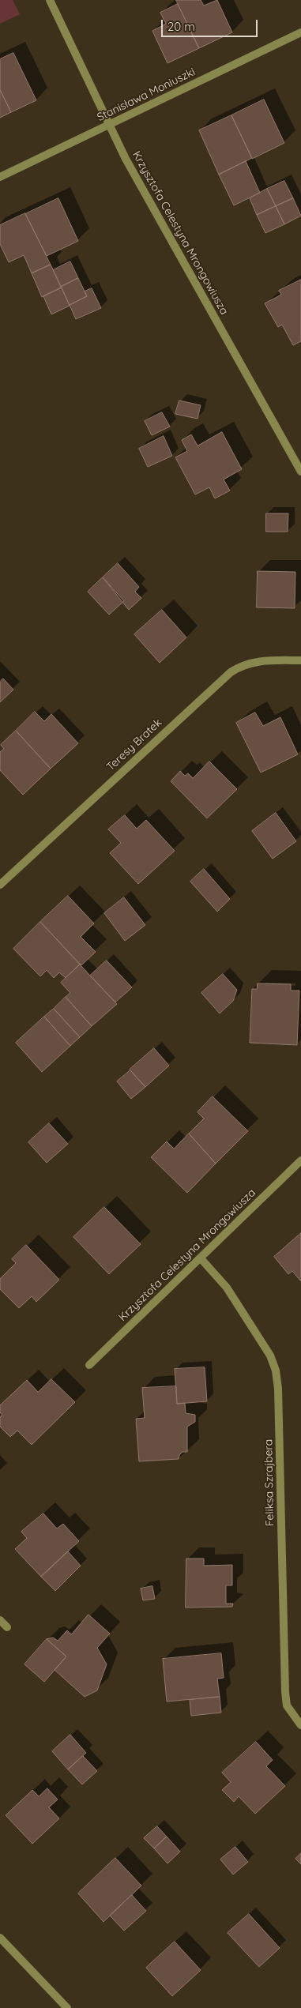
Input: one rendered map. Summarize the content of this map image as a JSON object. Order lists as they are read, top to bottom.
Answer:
{
  "streets": {
    "street": [
      "Stanisława Moniuszki",
      "Krzysztofa Celestyna Mrongowiusza",
      "Teresy Bratek",
      "Feliksa Szrajbera"
    ]
  },
  "crossings": [
    ["Stanisława Moniuszki", "Krzysztofa Celestyna Mrongowiusza"],
    ["Krzysztofa Celestyna Mrongowiusza", "Feliksa Szrajbera"]
  ],
  "scale_bar": "20 m"
}
